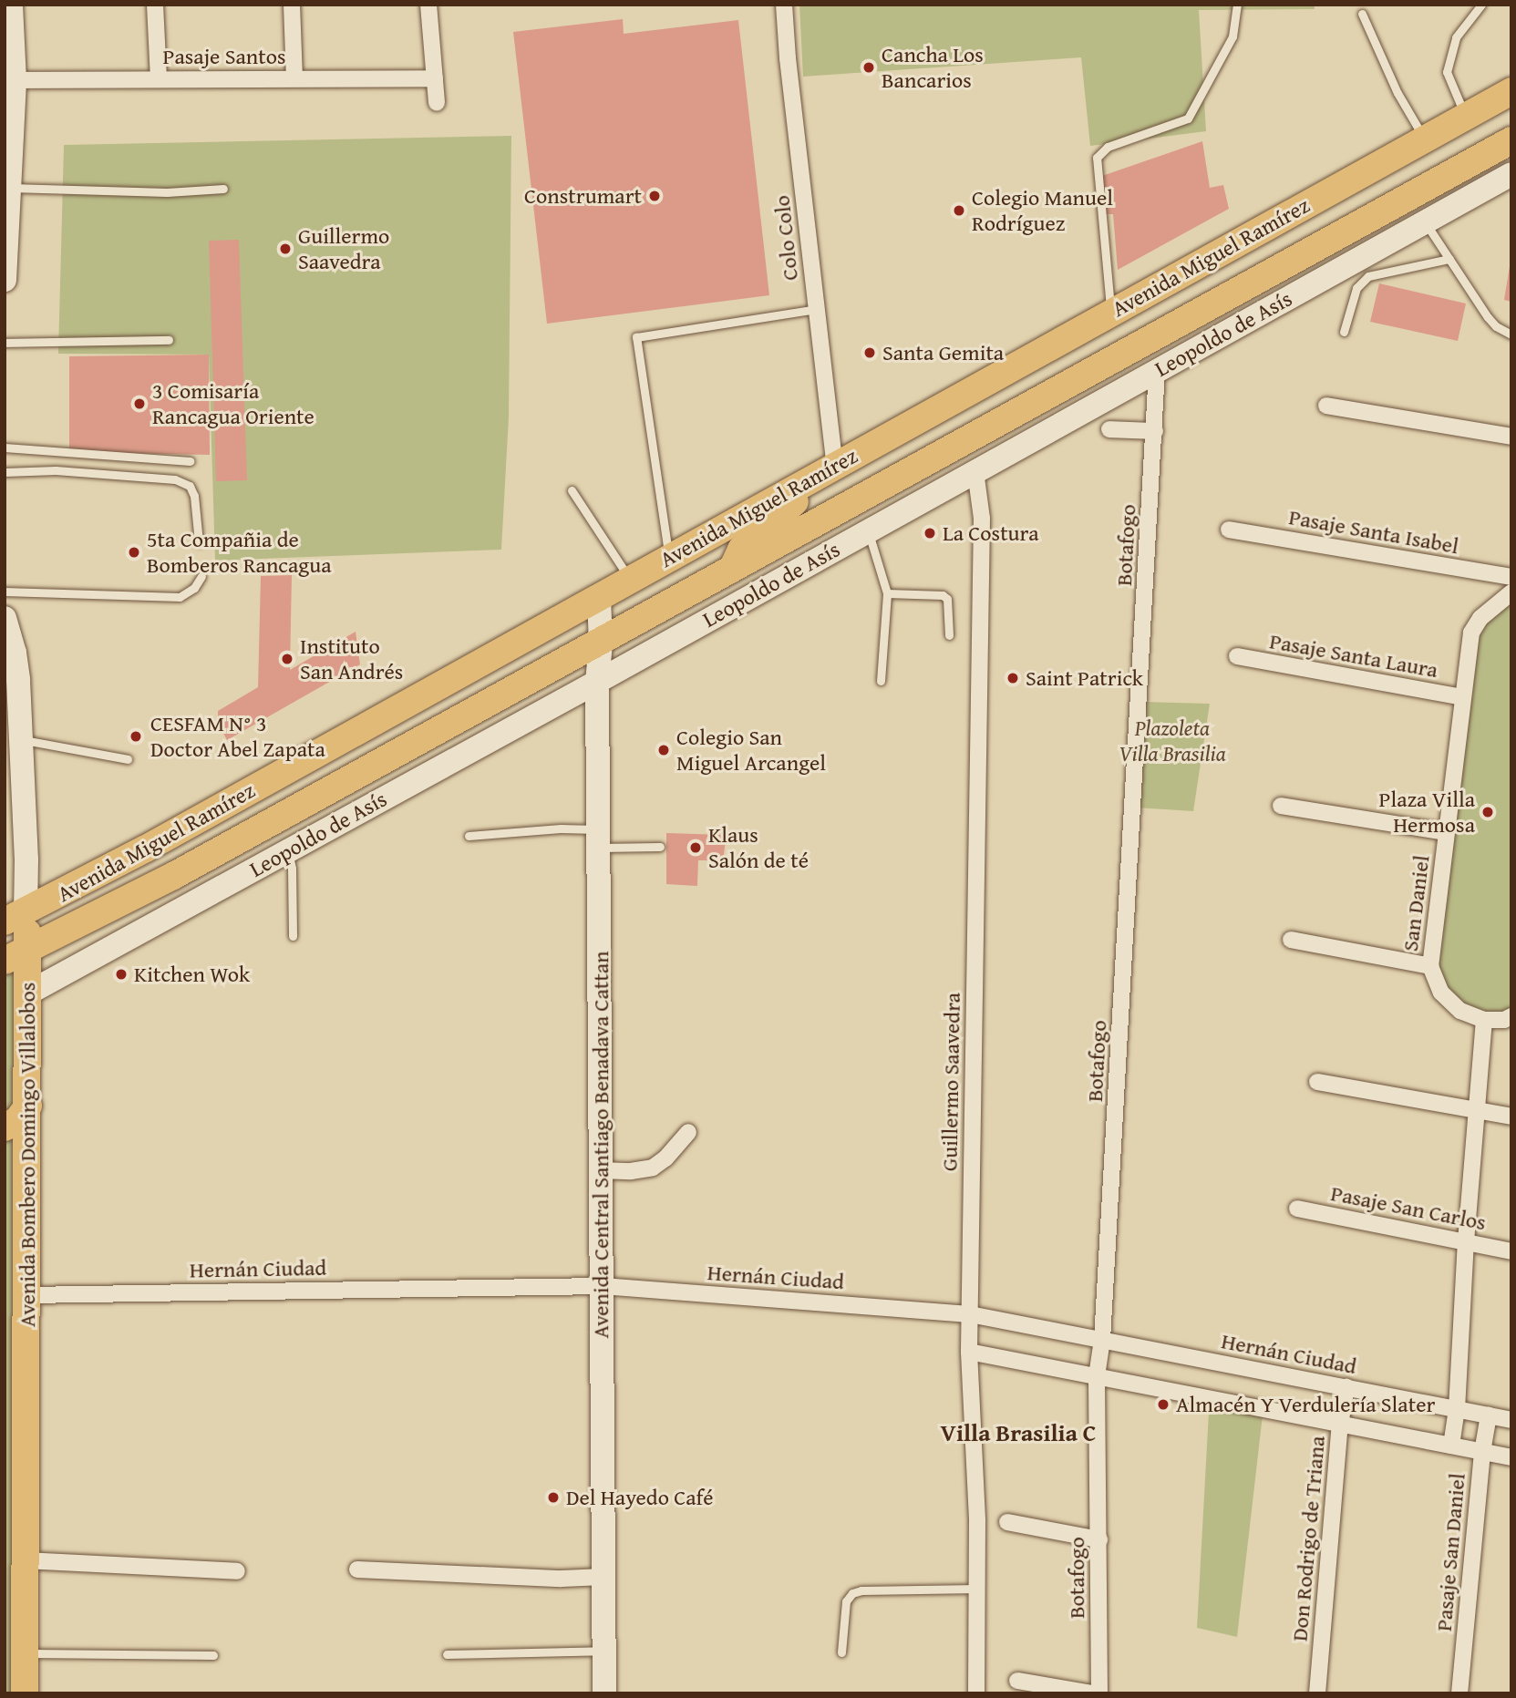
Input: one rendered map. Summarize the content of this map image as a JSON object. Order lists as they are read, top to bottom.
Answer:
{
  "streets": {
    "main road": ["Avenida Miguel Ramírez", "Avenida Bombero Domingo Villalobos"],
    "street": [
      "Pasaje Santos",
      "Colo Colo",
      "Leopoldo de Asís",
      "Pasaje Santa Isabel",
      "Botafogo",
      "Pasaje Santa Laura",
      "San Daniel",
      "Guillermo Saavedra",
      "Avenida Central Santiago Benadava Cattan",
      "Pasaje San Carlos",
      "Hernán Ciudad",
      "Don Rodrigo de Triana",
      "Pasaje San Daniel"
    ]
  },
  "crossings": [
    ["Colo Colo", "Avenida Miguel Ramírez"],
    ["Avenida Miguel Ramírez", "Avenida Central Santiago Benadava Cattan"],
    ["Avenida Miguel Ramírez", "Avenida Bombero Domingo Villalobos"],
    ["Leopoldo de Asís", "Botafogo"],
    ["Leopoldo de Asís", "Guillermo Saavedra"],
    ["Leopoldo de Asís", "Avenida Central Santiago Benadava Cattan"],
    ["Leopoldo de Asís", "Avenida Bombero Domingo Villalobos"],
    ["Botafogo", "Hernán Ciudad"],
    ["Pasaje Santa Laura", "San Daniel"],
    ["Guillermo Saavedra", "Hernán Ciudad"],
    ["Avenida Central Santiago Benadava Cattan", "Hernán Ciudad"],
    ["Avenida Bombero Domingo Villalobos", "Hernán Ciudad"],
    ["Hernán Ciudad", "Don Rodrigo de Triana"],
    ["Hernán Ciudad", "Pasaje San Daniel"]
  ],
  "districts": ["Villa Brasilia C"],
  "parks": ["Plazoleta Villa Brasilia"],
  "places": [
    "Cancha Los Bancarios",
    "Construmart",
    "Colegio Manuel Rodríguez",
    "Guillermo Saavedra",
    "Santa Gemita",
    "3 Comisaría Rancagua Oriente",
    "La Costura",
    "5ta Compañia de Bomberos Rancagua",
    "Instituto San Andrés",
    "Saint Patrick",
    "CESFAM N° 3 Doctor Abel Zapata",
    "Colegio San Miguel Arcangel",
    "Plaza Villa Hermosa",
    "Klaus Salón de té",
    "Kitchen Wok",
    "Almacén Y Verdulería Slater",
    "Del Hayedo Café"
  ]
}
